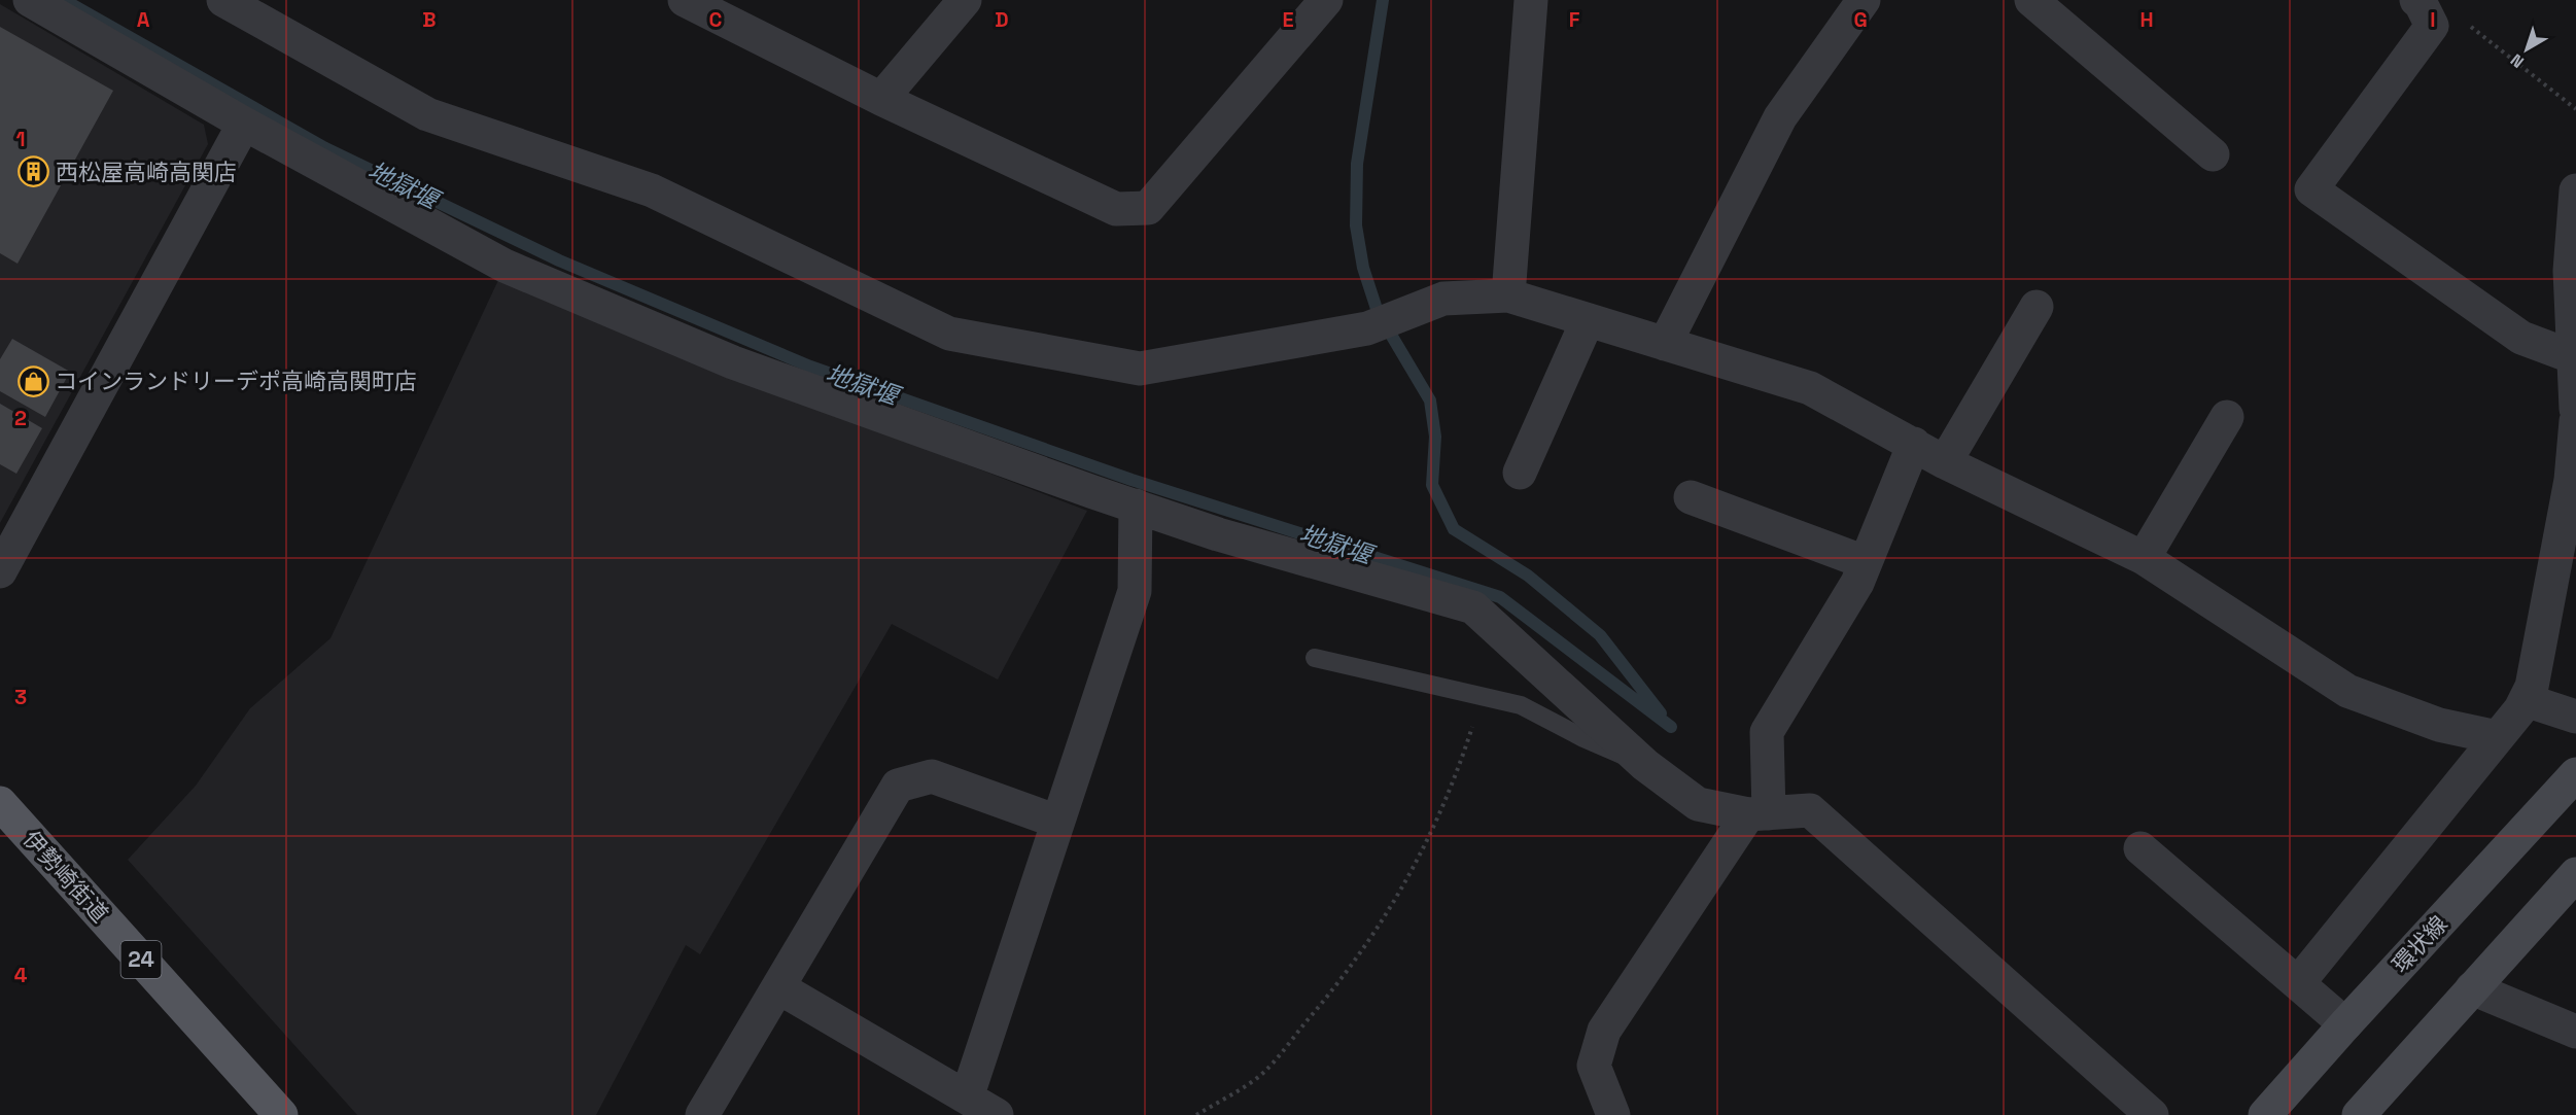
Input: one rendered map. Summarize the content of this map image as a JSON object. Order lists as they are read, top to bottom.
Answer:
{
  "streets": {
    "main road": ["伊勢崎街道", "24"],
    "street": ["環状線"]
  },
  "water": ["地獄堰"],
  "places": {
    "building": ["西松屋高崎高関店"],
    "shop": ["コインランドリーデポ高崎高関町店"]
  },
  "north": "bottom left",
  "grid": {
    "columns": [
      "A",
      "B",
      "C",
      "D",
      "E",
      "F",
      "G",
      "H",
      "I"
    ],
    "rows": [
      "1",
      "2",
      "3",
      "4"
    ]
  }
}
